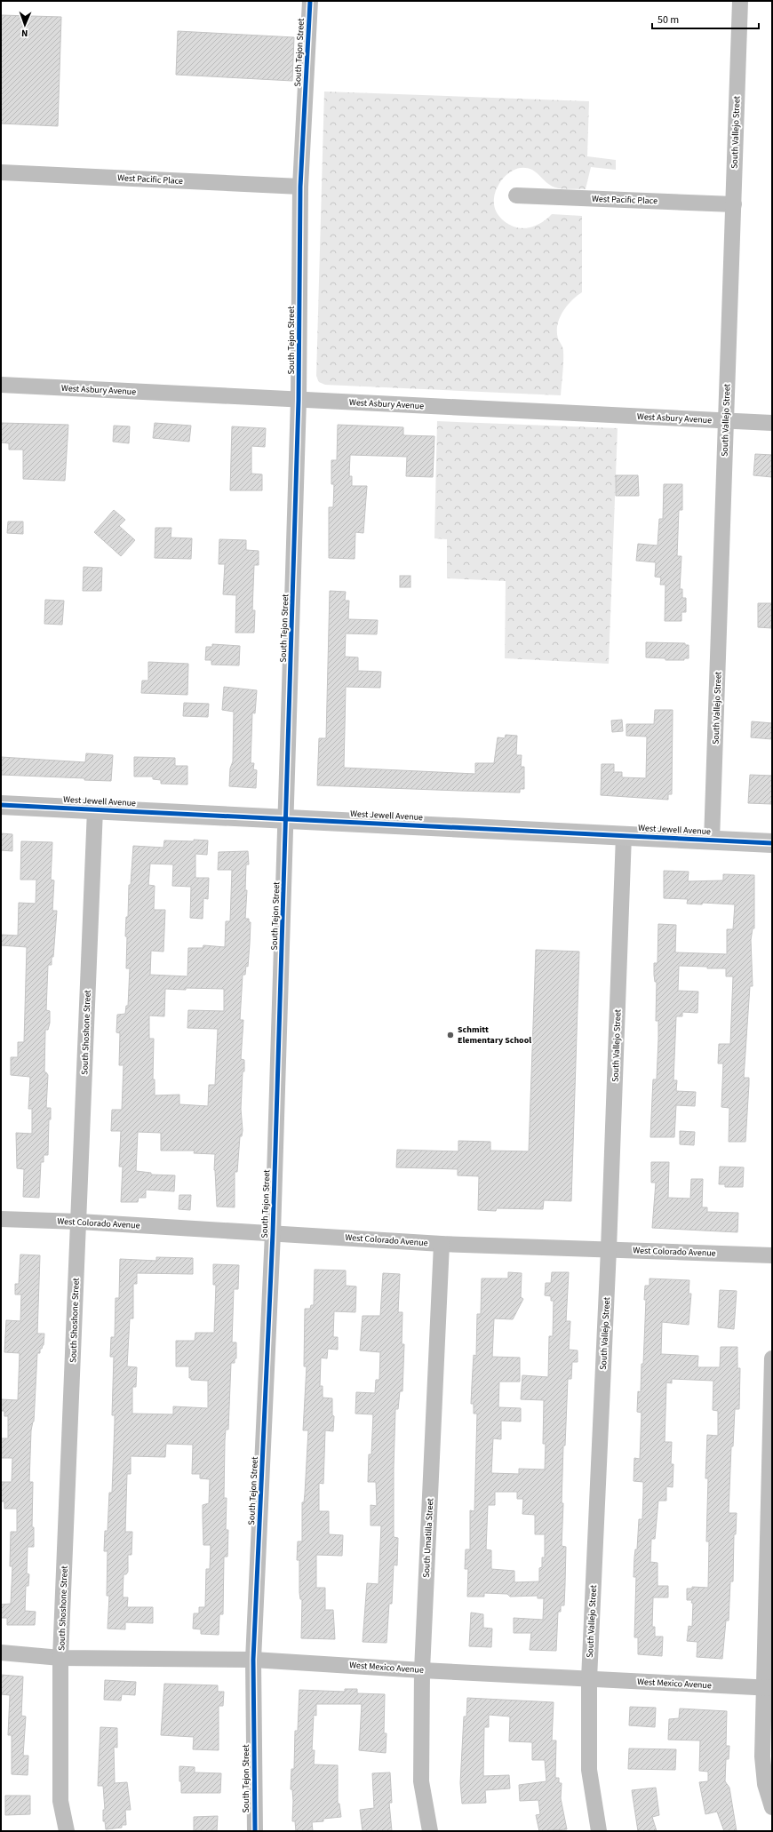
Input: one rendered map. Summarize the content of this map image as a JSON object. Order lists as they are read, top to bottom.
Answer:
{
  "streets": {
    "street": [
      "South Tejon Street",
      "South Vallejo Street",
      "West Pacific Place",
      "West Asbury Avenue",
      "West Jewell Avenue",
      "South Shoshone Street",
      "West Colorado Avenue",
      "South Umatilla Street",
      "West Mexico Avenue"
    ]
  },
  "crossings": [
    ["South Tejon Street", "West Pacific Place"],
    ["South Tejon Street", "West Asbury Avenue"],
    ["South Tejon Street", "West Jewell Avenue"],
    ["South Tejon Street", "West Colorado Avenue"],
    ["South Tejon Street", "West Mexico Avenue"],
    ["South Vallejo Street", "West Pacific Place"],
    ["South Vallejo Street", "West Asbury Avenue"],
    ["South Vallejo Street", "West Jewell Avenue"],
    ["South Vallejo Street", "West Colorado Avenue"],
    ["South Vallejo Street", "West Mexico Avenue"],
    ["West Jewell Avenue", "South Shoshone Street"],
    ["South Shoshone Street", "West Colorado Avenue"],
    ["South Shoshone Street", "West Mexico Avenue"],
    ["West Colorado Avenue", "South Umatilla Street"],
    ["South Umatilla Street", "West Mexico Avenue"]
  ],
  "places": ["Schmitt Elementary School"],
  "scale_bar": "50 m",
  "north": "bottom"
}
